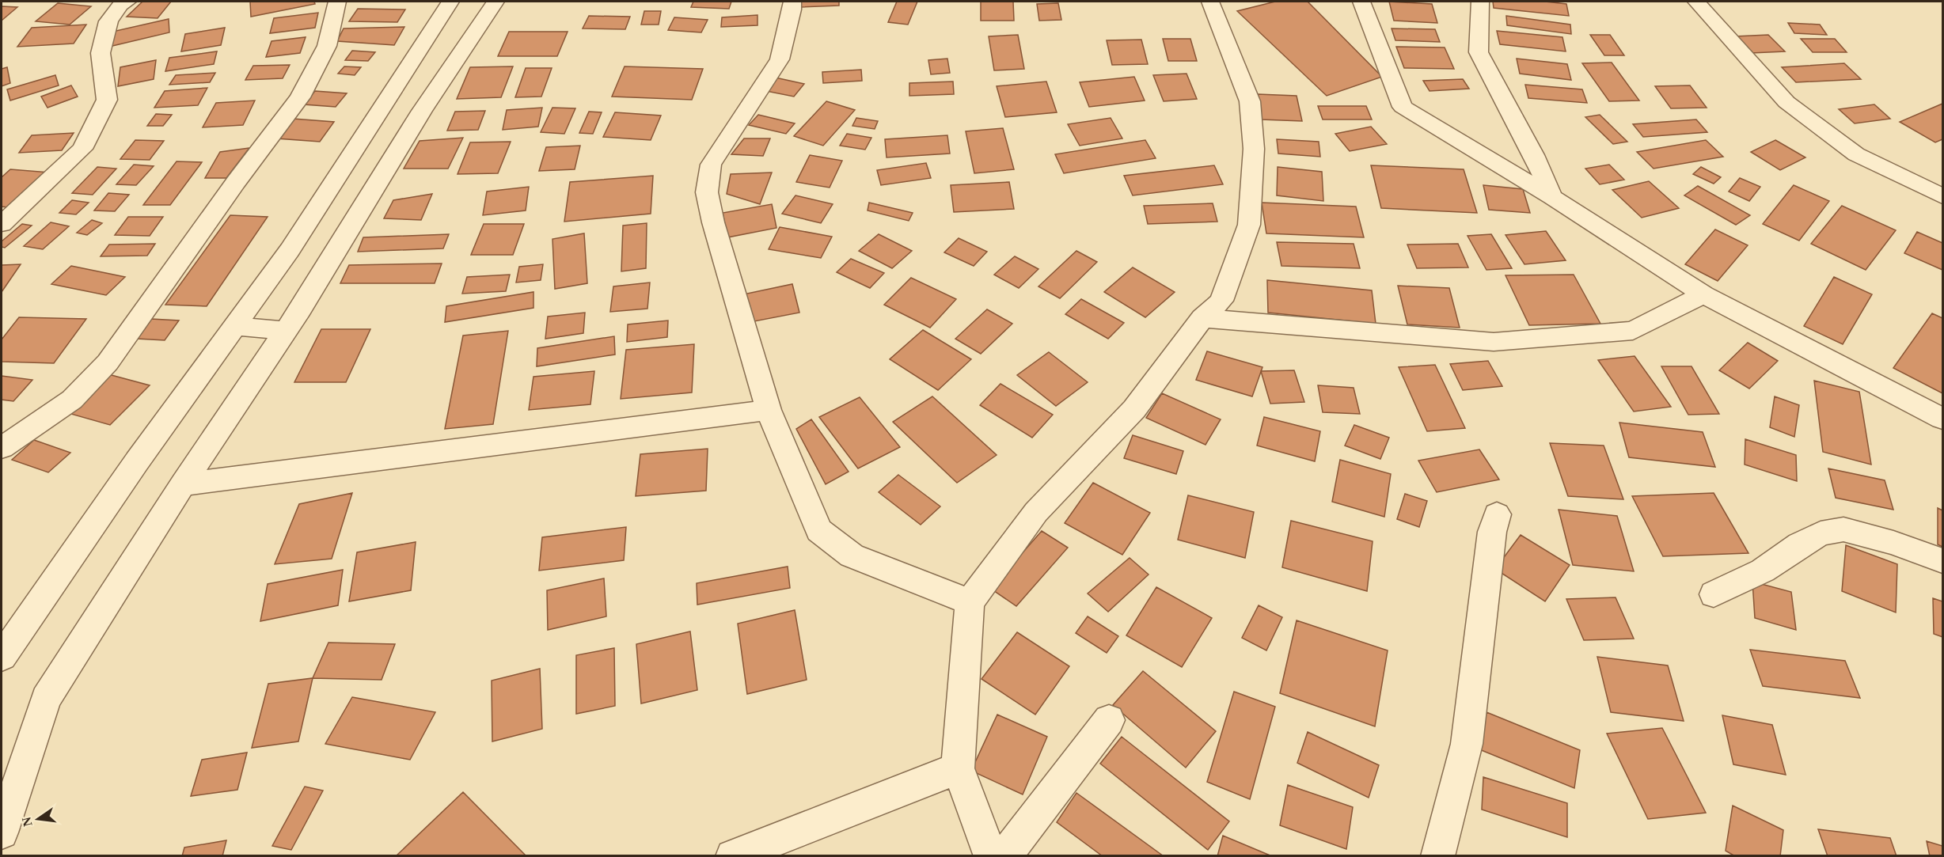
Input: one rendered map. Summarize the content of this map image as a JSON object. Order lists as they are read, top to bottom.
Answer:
{
  "north": "left"
}
